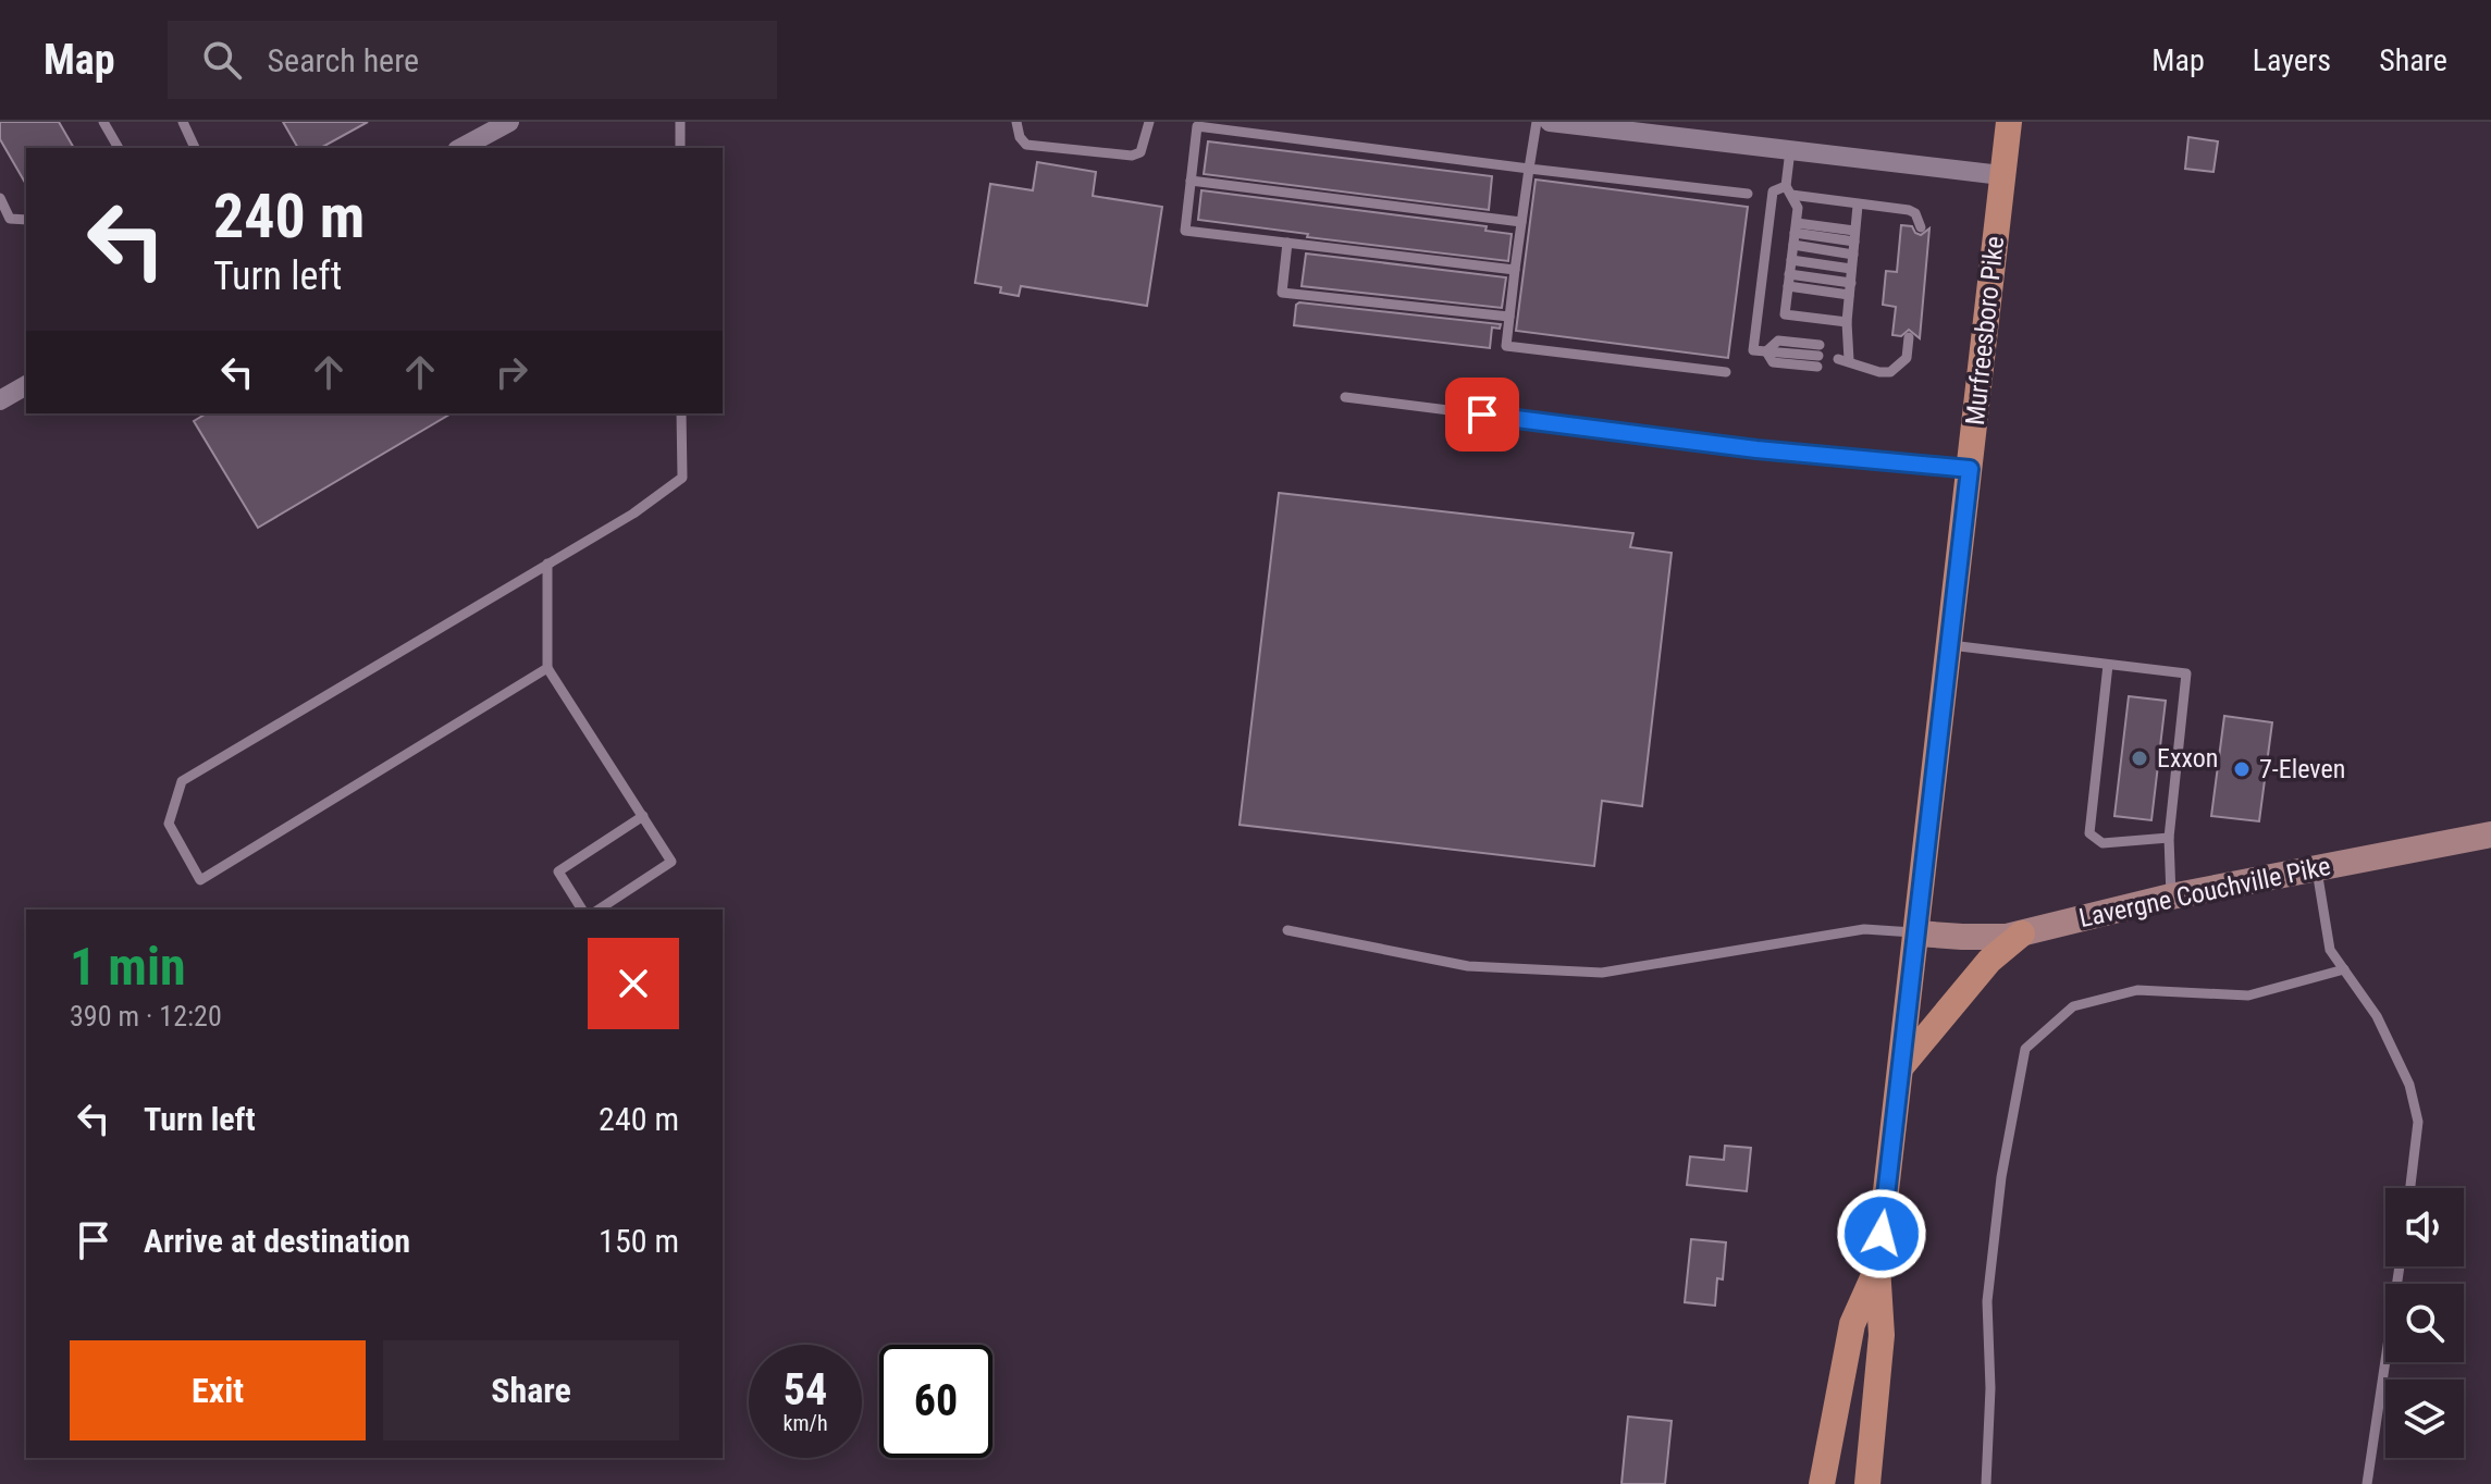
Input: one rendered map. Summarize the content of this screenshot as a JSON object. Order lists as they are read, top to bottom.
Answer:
{
  "streets": {
    "main road": ["Murfreesboro Pike"],
    "street": ["Lavergne Couchville Pike"]
  },
  "crossings": [
    ["Murfreesboro Pike", "Lavergne Couchville Pike"]
  ],
  "places": ["Exxon", "7-Eleven"],
  "page": {
    "header": "Map",
    "search": "Search here",
    "nav": ["Map", "Layers", "Share"],
    "turn": ["240 m", "Turn left"],
    "heading": ["1 min", "390 m · 12:20"],
    "list": [
      {
        "name": "Turn left",
        "value": "240 m"
      },
      {
        "name": "Arrive at destination",
        "value": "150 m"
      }
    ],
    "buttons": ["Exit", "Share"],
    "speed": "54 km/h",
    "limit": "60"
  }
}
